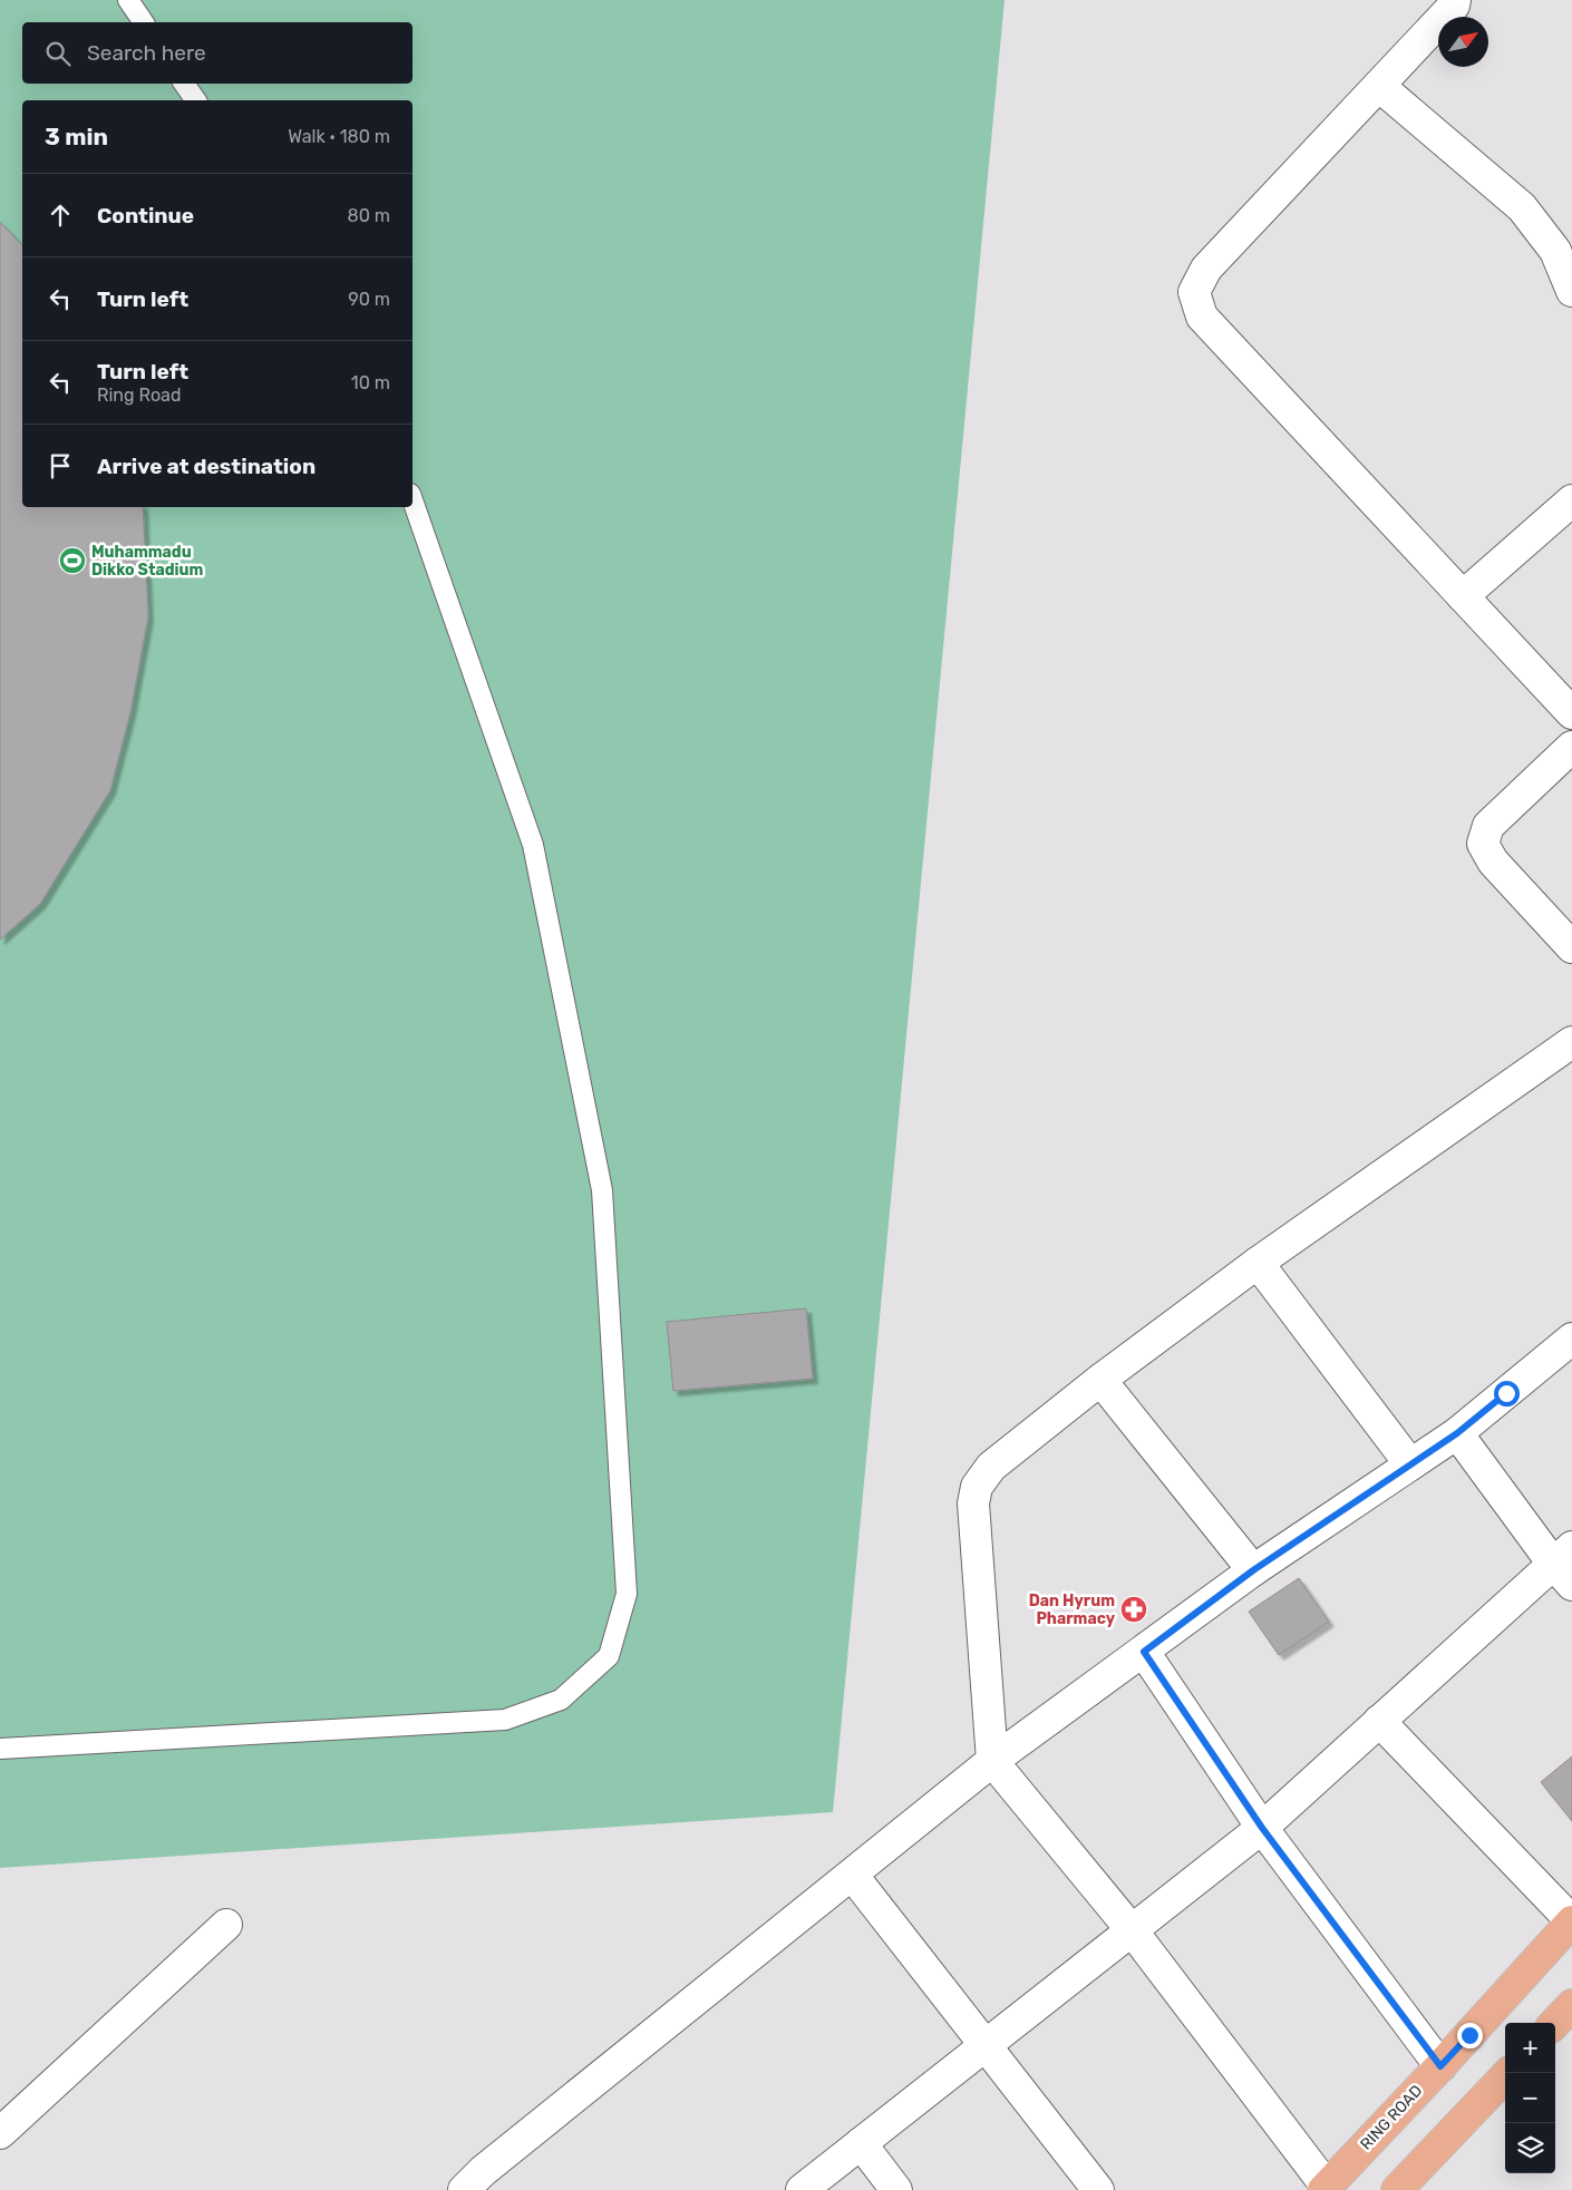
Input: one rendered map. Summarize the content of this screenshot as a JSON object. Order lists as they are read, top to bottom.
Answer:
{
  "streets": {
    "main road": ["RING ROAD"]
  },
  "places": {
    "sports": ["Muhammadu Dikko Stadium"],
    "pharmacy": ["Dan Hyrum Pharmacy"]
  },
  "north": "top right",
  "page": {
    "search": "Search here",
    "heading": ["3 min", "Walk · 180 m"],
    "list": [
      ["Continue", "80 m"],
      ["Turn left", "90 m"],
      ["Turn left", "Ring Road", "10 m"],
      "Arrive at destination"
    ],
    "map_buttons": ["+", "−"]
  }
}
